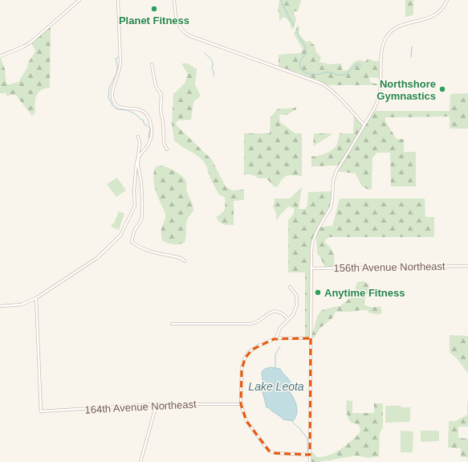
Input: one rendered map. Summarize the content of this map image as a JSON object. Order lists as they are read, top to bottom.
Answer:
{
  "streets": {
    "street": ["156th Avenue Northeast", "164th Avenue Northeast"]
  },
  "water": ["Lake Leota"],
  "places": ["Planet Fitness", "Northshore Gymnastics", "Anytime Fitness"]
}
